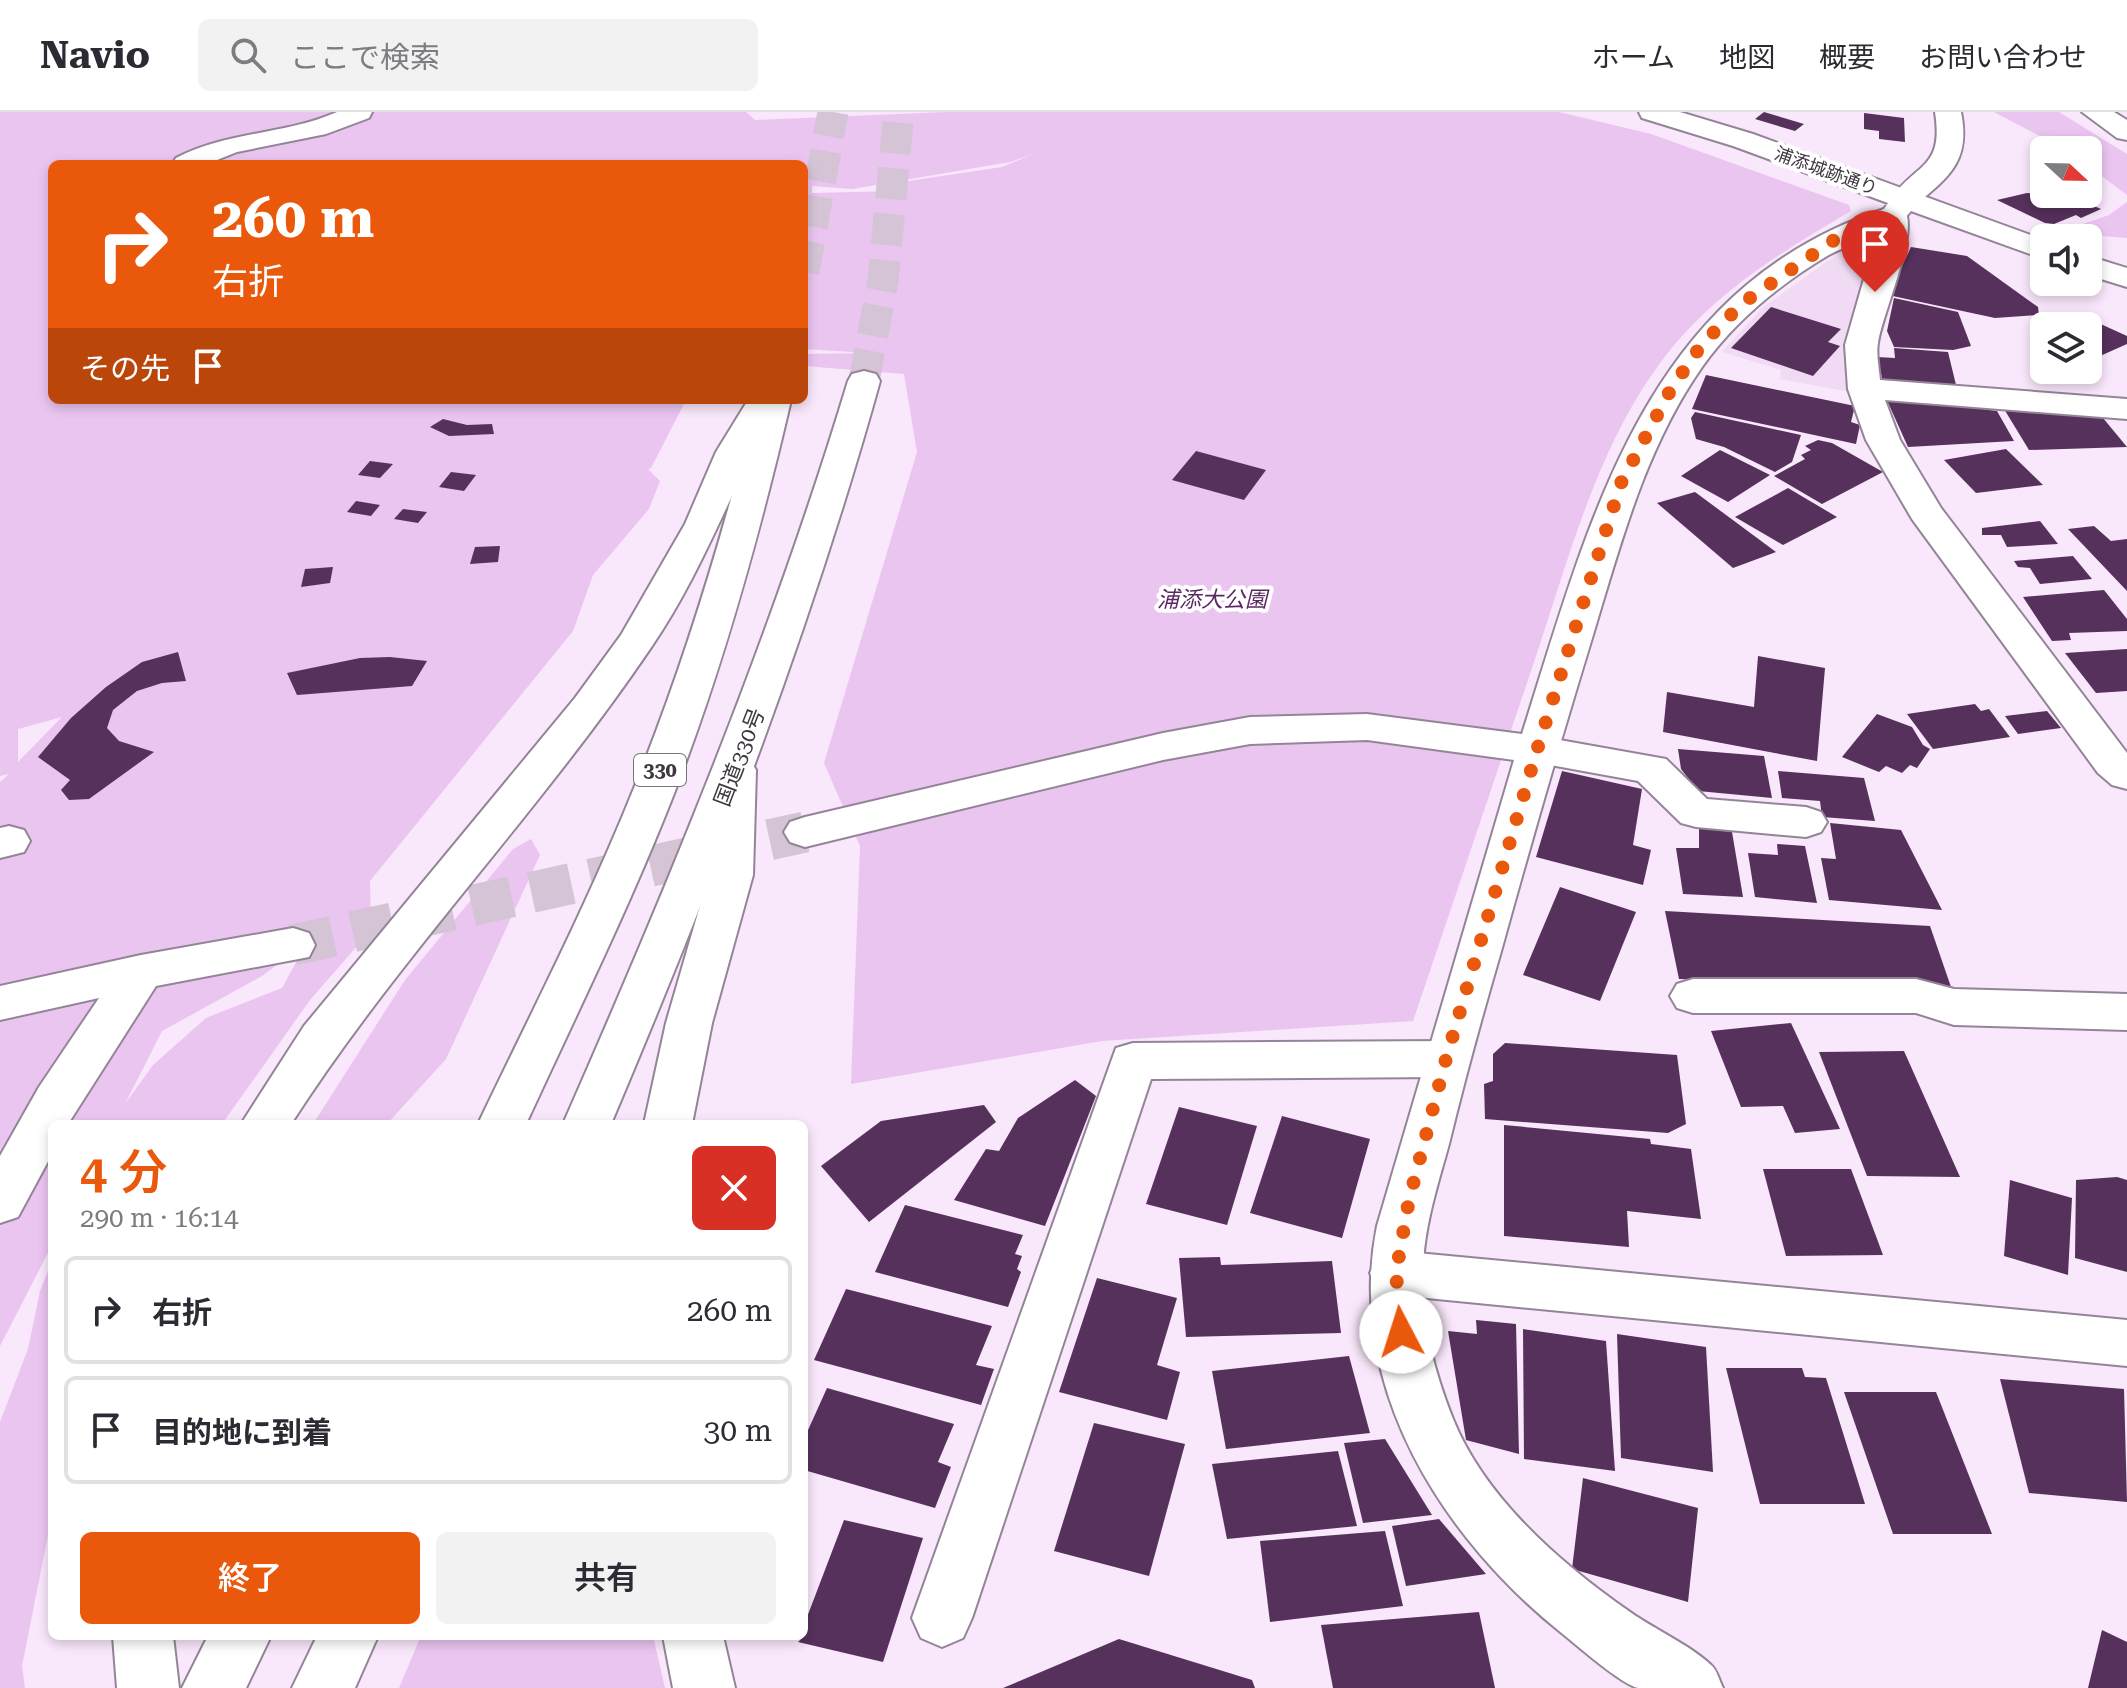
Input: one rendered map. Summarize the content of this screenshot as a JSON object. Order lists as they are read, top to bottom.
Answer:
{
  "streets": {
    "main road": ["浦添城跡通り", "国道330号", "330"]
  },
  "parks": ["浦添大公園"],
  "north": "right",
  "page": {
    "header": "Navio",
    "search": "ここで検索",
    "nav": [
      "ホーム",
      "地図",
      "概要",
      "お問い合わせ"
    ],
    "turn": ["260 m", "右折"],
    "then": "その先",
    "heading": ["4 分", "290 m · 16:14"],
    "list": [
      {
        "name": "右折",
        "value": "260 m"
      },
      {
        "name": "目的地に到着",
        "value": "30 m"
      }
    ],
    "buttons": ["終了", "共有"]
  }
}
